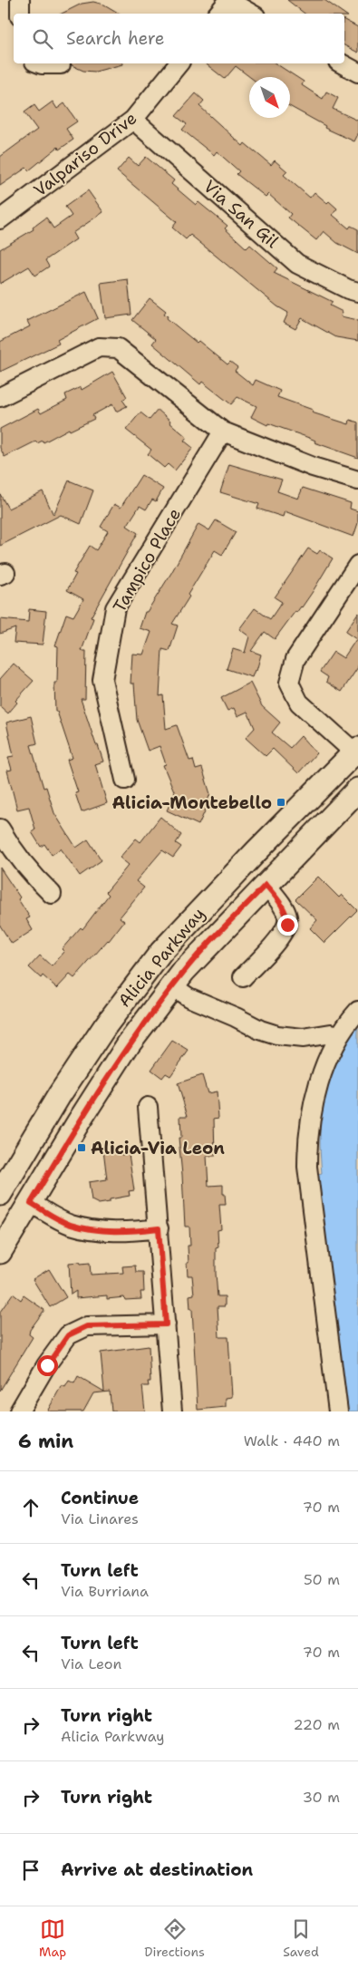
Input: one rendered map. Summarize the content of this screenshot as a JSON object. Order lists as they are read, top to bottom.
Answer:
{
  "streets": {
    "main road": ["Alicia Parkway"],
    "street": ["Valpariso Drive", "Via San Gil", "Tampico Place"]
  },
  "crossings": [
    ["Valpariso Drive", "Via San Gil"]
  ],
  "places": {
    "transit": ["Alicia-Montebello", "Alicia-Via Leon"]
  },
  "north": "bottom right",
  "page": {
    "search": "Search here",
    "heading": ["6 min", "Walk · 440 m"],
    "list": [
      ["Continue", "Via Linares", "70 m"],
      ["Turn left", "Via Burriana", "50 m"],
      ["Turn left", "Via Leon", "70 m"],
      ["Turn right", "Alicia Parkway", "220 m"],
      ["Turn right", "30 m"],
      "Arrive at destination"
    ],
    "nav": ["Map", "Directions", "Saved"]
  }
}
